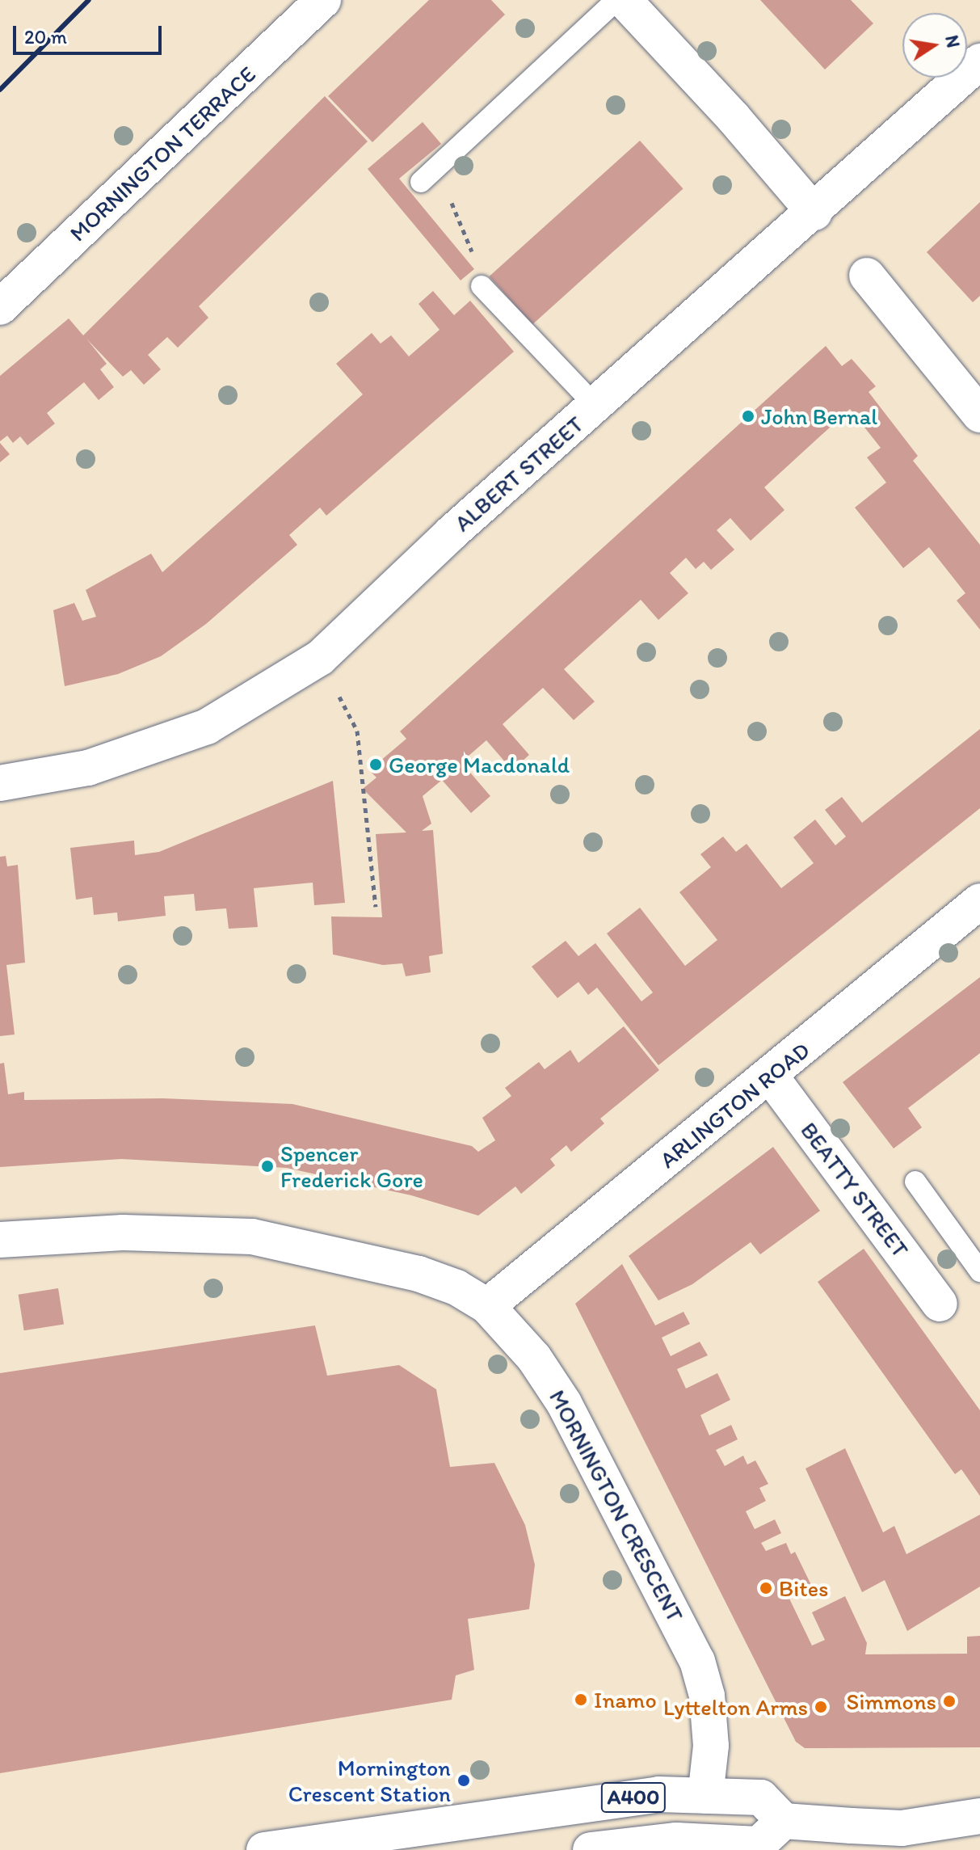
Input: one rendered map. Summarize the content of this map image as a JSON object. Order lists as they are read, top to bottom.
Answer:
{
  "streets": {
    "main road": [
      "MORNINGTON TERRACE",
      "ALBERT STREET",
      "ARLINGTON ROAD",
      "BEATTY STREET",
      "MORNINGTON CRESCENT",
      "A400"
    ]
  },
  "crossings": [
    ["ARLINGTON ROAD", "BEATTY STREET"],
    ["ARLINGTON ROAD", "MORNINGTON CRESCENT"],
    ["MORNINGTON CRESCENT", "A400"]
  ],
  "places": [
    "John Bernal",
    "George Macdonald",
    "Spencer Frederick Gore",
    "Bites",
    "Inamo",
    "Simmons",
    "Lyttelton Arms",
    "Mornington Crescent Station"
  ],
  "scale_bar": "20 m",
  "north": "right"
}
